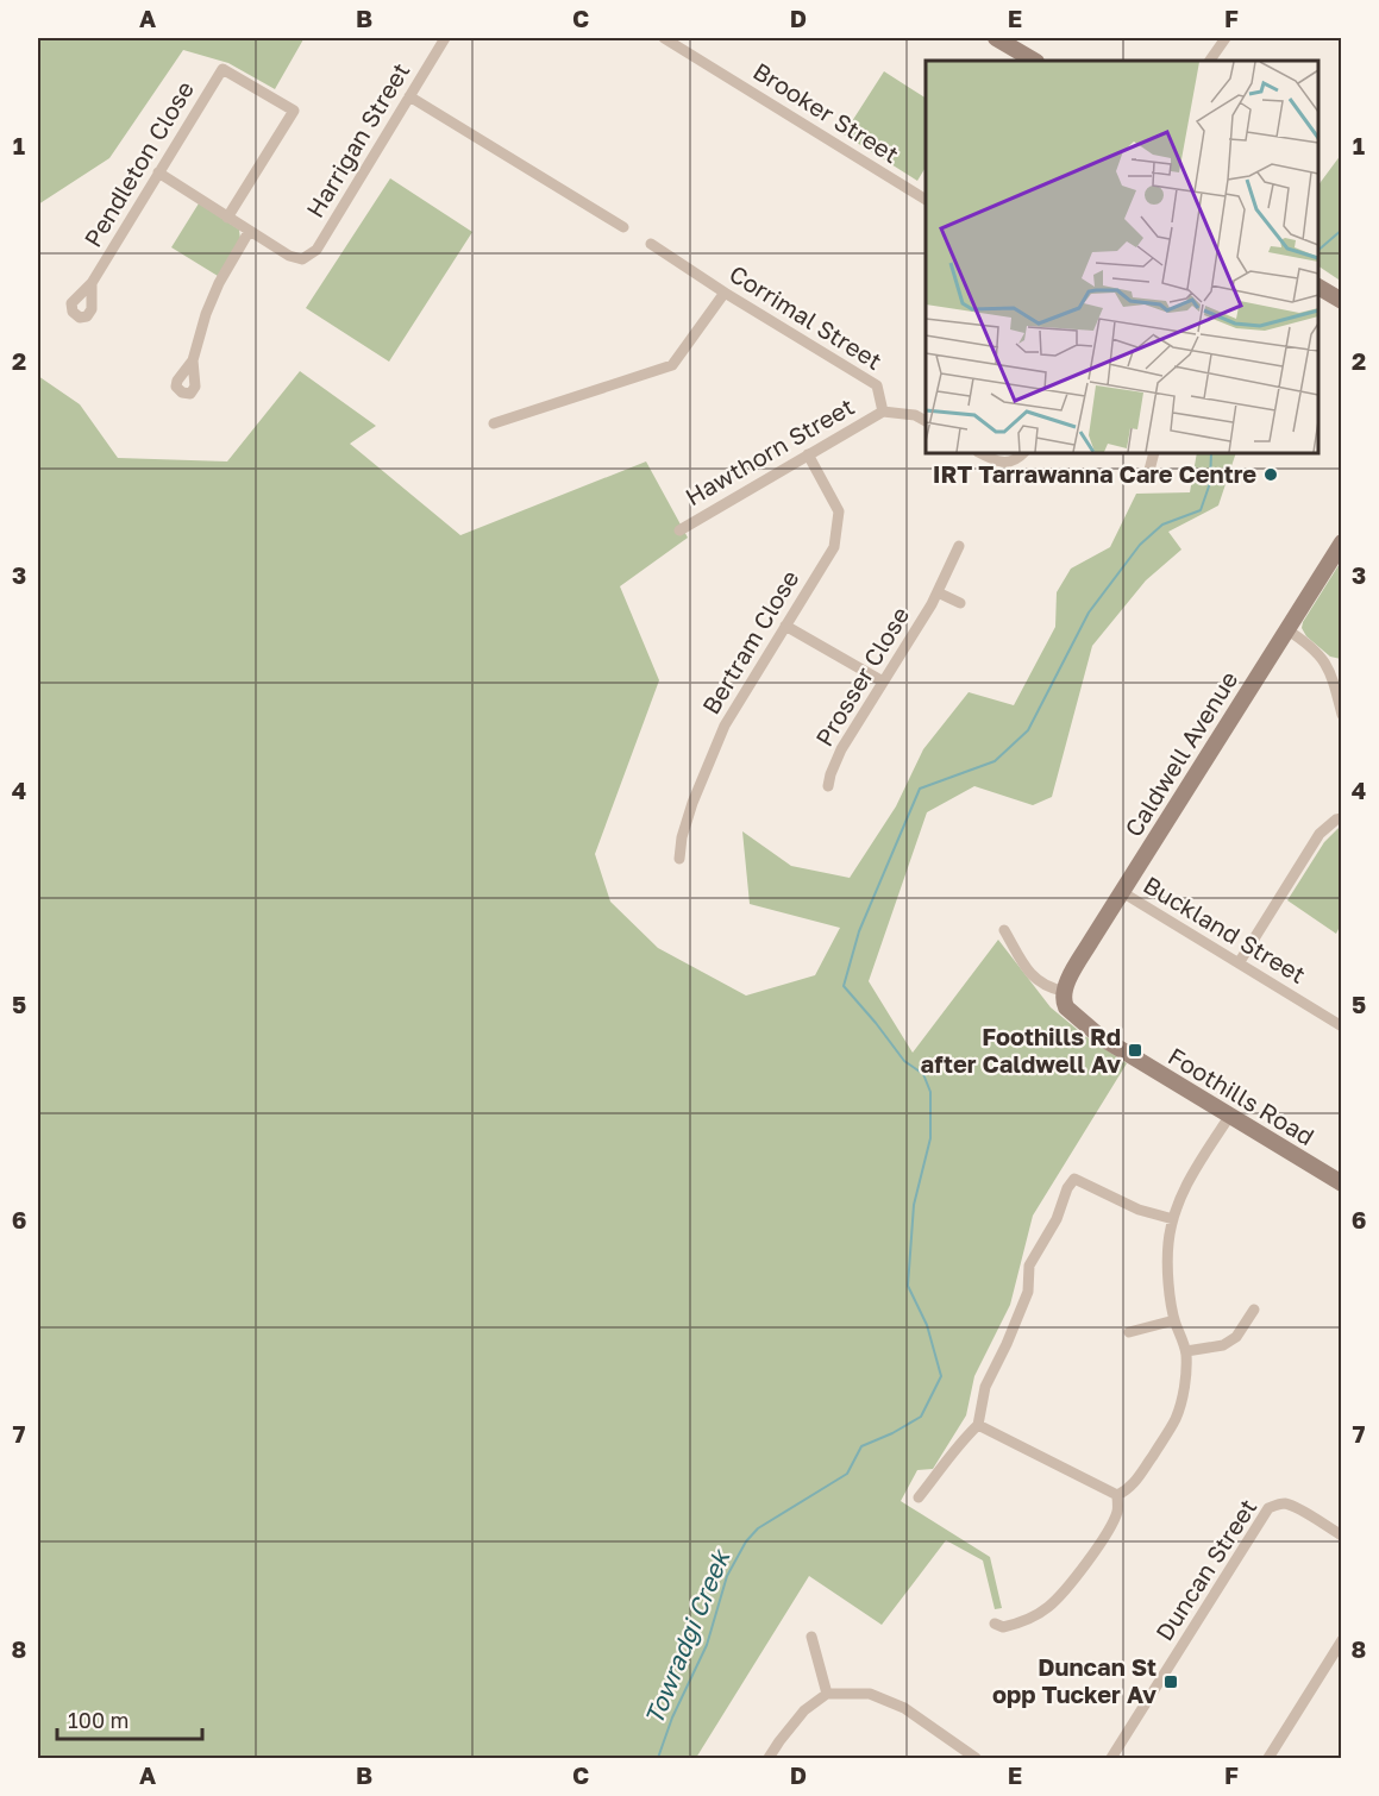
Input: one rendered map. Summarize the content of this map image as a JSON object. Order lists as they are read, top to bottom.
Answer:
{
  "streets": {
    "main road": ["Caldwell Avenue", "Foothills Road"],
    "street": [
      "Brooker Street",
      "Harrigan Street",
      "Pendleton Close",
      "Corrimal Street",
      "Hawthorn Street",
      "Bertram Close",
      "Prosser Close",
      "Buckland Street",
      "Duncan Street"
    ]
  },
  "crossings": [
    ["Corrimal Street", "Hawthorn Street"],
    ["Hawthorn Street", "Bertram Close"],
    ["Caldwell Avenue", "Buckland Street"],
    ["Caldwell Avenue", "Foothills Road"]
  ],
  "water": ["Towradgi Creek"],
  "places": {
    "other": ["IRT Tarrawanna Care Centre"],
    "transit": ["Foothills Rd after Caldwell Av", "Duncan St opp Tucker Av"]
  },
  "scale_bar": "100 m",
  "grid": {
    "columns": [
      "A",
      "B",
      "C",
      "D",
      "E",
      "F"
    ],
    "rows": [
      "1",
      "2",
      "3",
      "4",
      "5",
      "6",
      "7",
      "8"
    ]
  }
}
